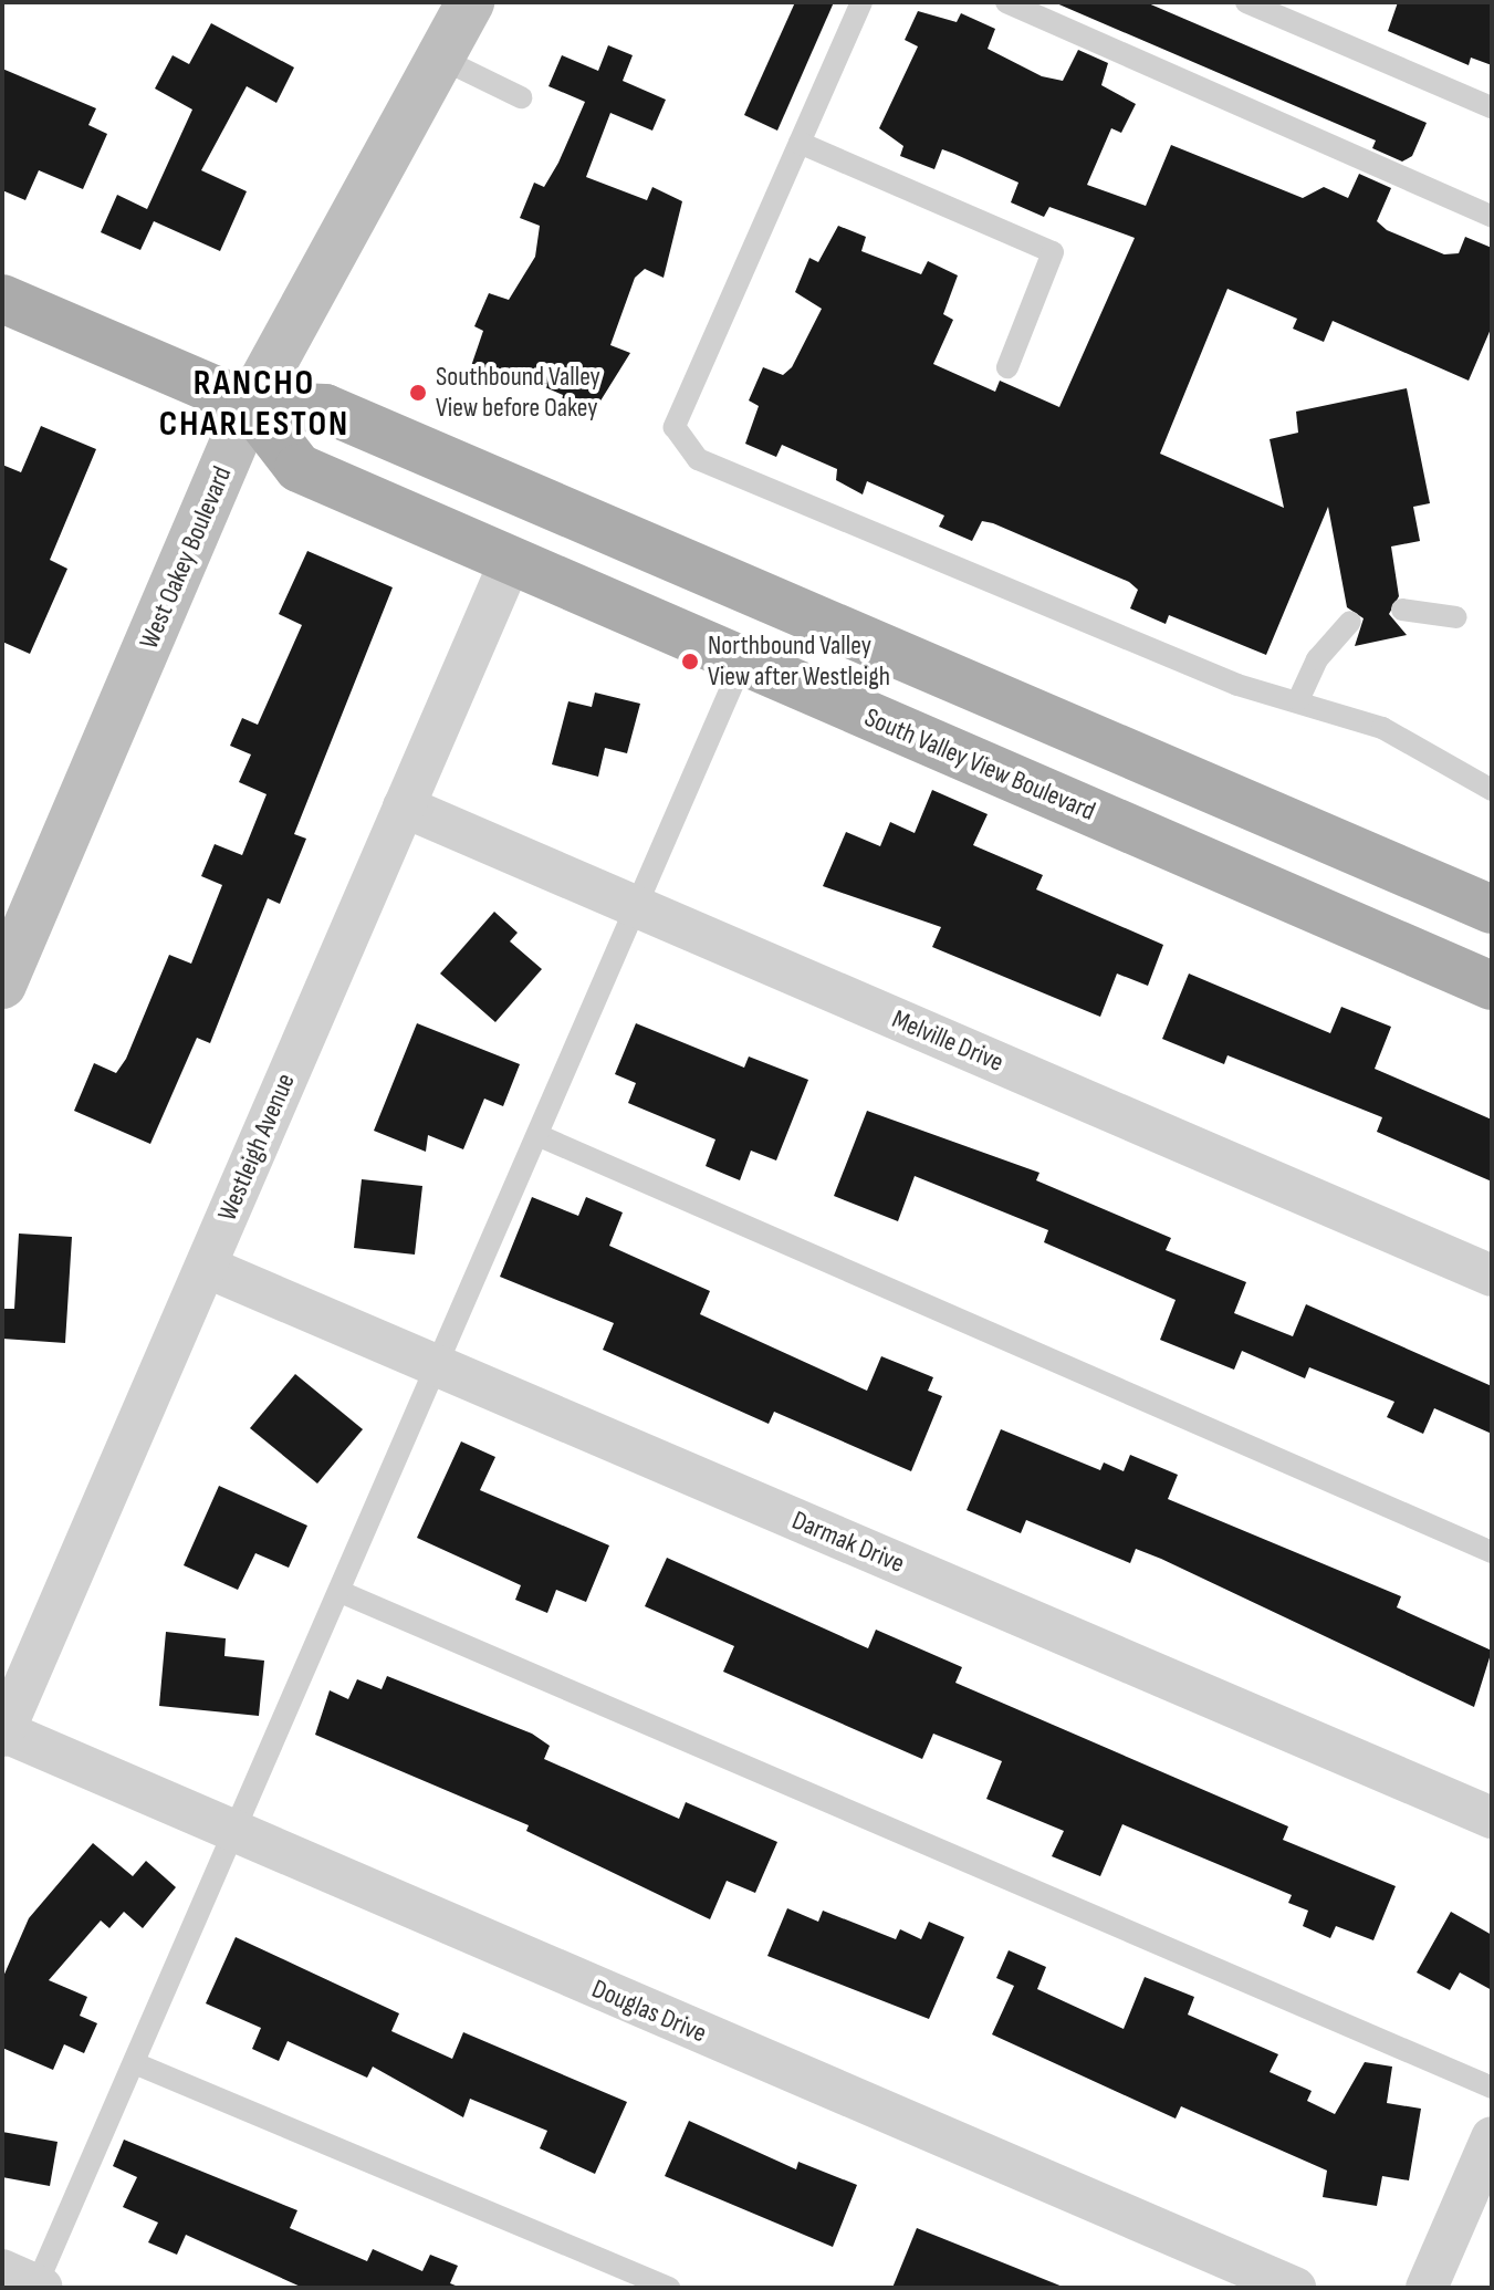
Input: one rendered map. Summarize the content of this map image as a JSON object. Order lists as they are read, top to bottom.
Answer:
{
  "streets": {
    "main road": ["West Oakey Boulevard", "South Valley View Boulevard"],
    "street": [
      "Melville Drive",
      "Westleigh Avenue",
      "Darmak Drive",
      "Douglas Drive"
    ]
  },
  "crossings": [
    ["West Oakey Boulevard", "South Valley View Boulevard"],
    ["South Valley View Boulevard", "Westleigh Avenue"],
    ["Melville Drive", "Westleigh Avenue"],
    ["Westleigh Avenue", "Darmak Drive"],
    ["Westleigh Avenue", "Douglas Drive"]
  ],
  "districts": ["RANCHO CHARLESTON"],
  "places": ["Southbound Valley View before Oakey", "Northbound Valley View after Westleigh"]
}
